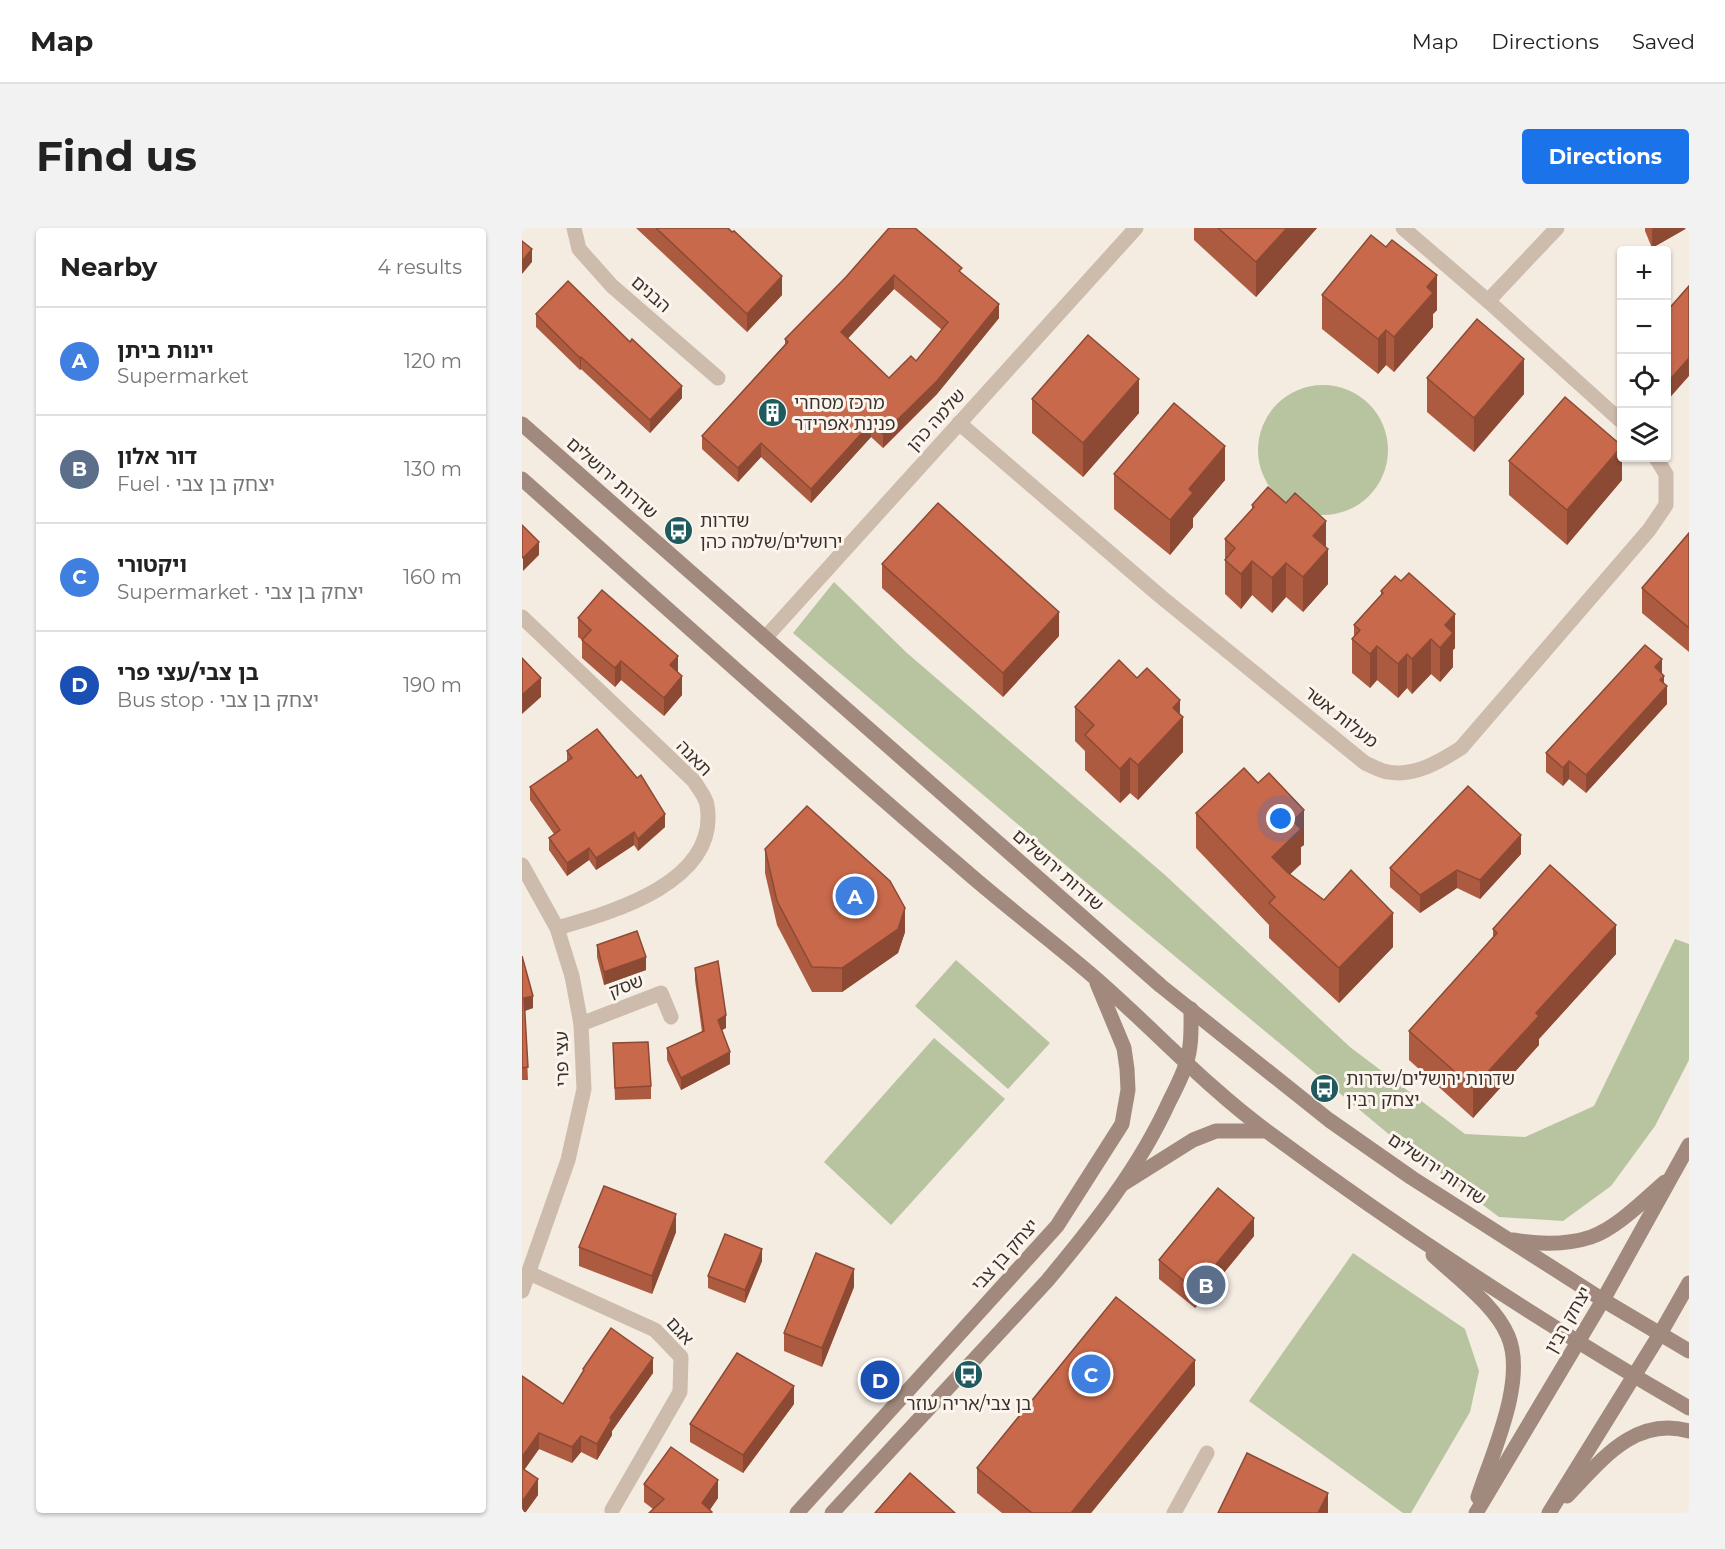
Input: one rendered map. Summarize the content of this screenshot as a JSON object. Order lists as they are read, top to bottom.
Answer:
{
  "streets": {
    "main road": ["שדרות ירושלים", "יצחק בן צבי", "יצחק רבין"],
    "street": [
      "הבנים",
      "שלמה כהן",
      "מעלות אשר",
      "תאנה",
      "שסק",
      "עצי פרי",
      "אגם"
    ]
  },
  "crossings": [
    ["שלמה כהן", "שדרות ירושלים"],
    ["שלמה כהן", "מעלות אשר"],
    ["שדרות ירושלים", "יצחק רבין"],
    ["תאנה", "עצי פרי"],
    ["שסק", "עצי פרי"],
    ["עצי פרי", "אגם"]
  ],
  "places": {
    "building": ["מרכז מסחרי פנינת אפרידר"],
    "bus stop": ["שדרות ירושלים/שלמה כהן", "שדרות ירושלים/שדרות יצחק רבין", "בן צבי/אריה עוזר"]
  },
  "page": {
    "header": "Map",
    "nav": ["Map", "Directions", "Saved"],
    "buttons": "Directions",
    "title": "Find us",
    "heading": ["Nearby", "4 results"],
    "map_buttons": ["+", "−"],
    "list": [
      {
        "mark": "A",
        "name": "יינות ביתן",
        "note": "Supermarket",
        "value": "120 m"
      },
      {
        "mark": "B",
        "name": "דור אלון",
        "note": "Fuel · יצחק בן צבי",
        "value": "130 m"
      },
      {
        "mark": "C",
        "name": "ויקטורי",
        "note": "Supermarket · יצחק בן צבי",
        "value": "160 m"
      },
      {
        "mark": "D",
        "name": "בן צבי/עצי פרי",
        "note": "Bus stop · יצחק בן צבי",
        "value": "190 m"
      }
    ],
    "pins": [
      "A",
      "B",
      "C",
      "D"
    ]
  }
}
